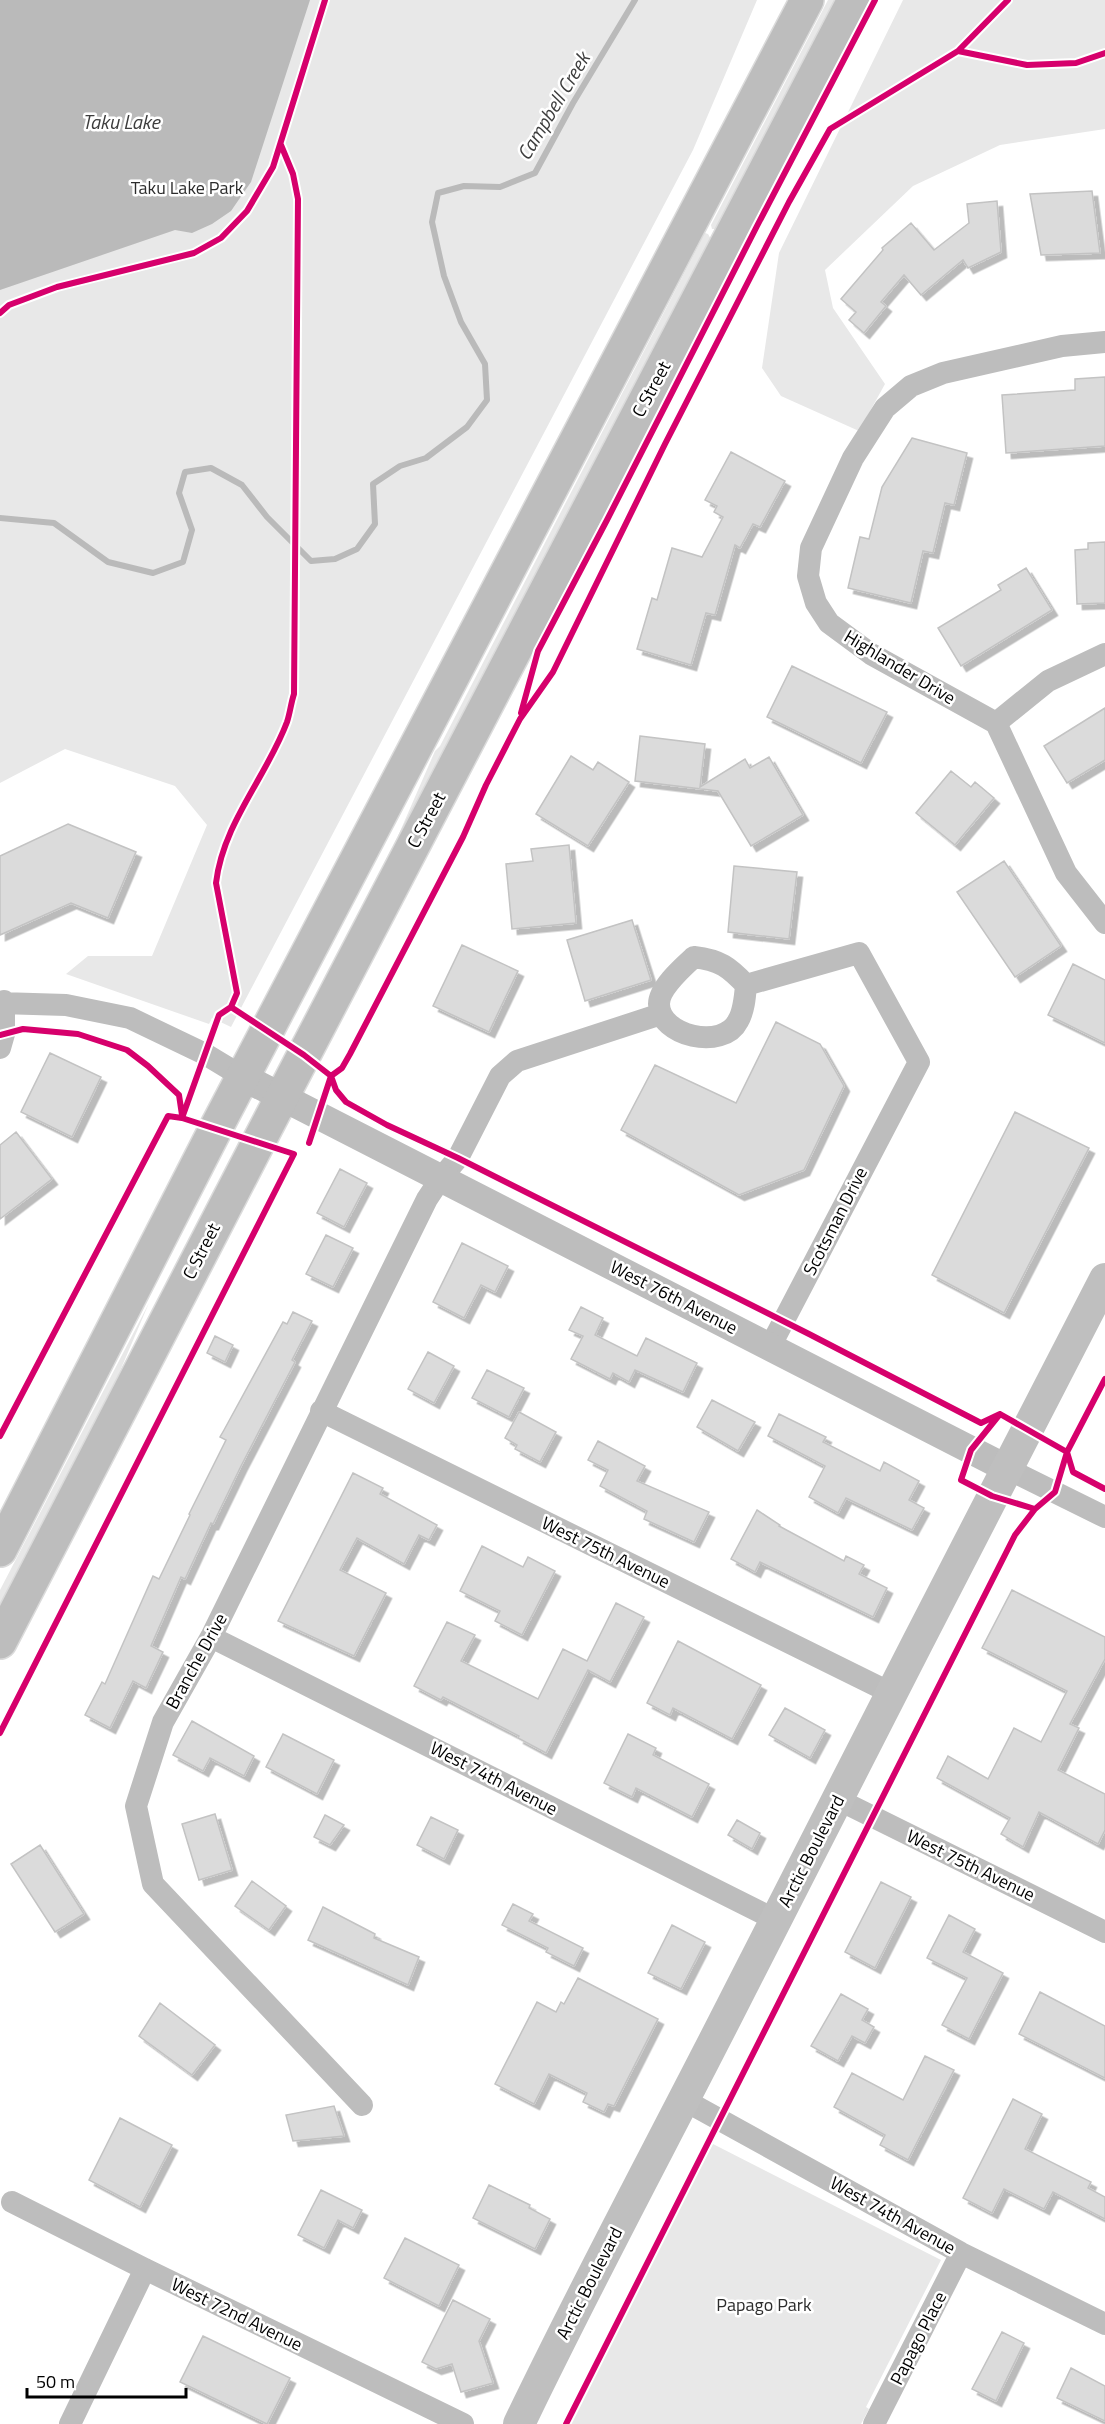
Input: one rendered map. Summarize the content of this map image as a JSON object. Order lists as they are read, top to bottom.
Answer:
{
  "streets": {
    "main road": ["C Street", "Arctic Boulevard"],
    "street": [
      "Highlander Drive",
      "Scotsman Drive",
      "West 76th Avenue",
      "West 75th Avenue",
      "Branche Drive",
      "West 74th Avenue",
      "West 72nd Avenue",
      "Papago Place"
    ]
  },
  "crossings": [
    ["C Street", "West 76th Avenue"],
    ["Scotsman Drive", "West 76th Avenue"],
    ["Scotsman Drive", "Branche Drive"],
    ["West 76th Avenue", "Branche Drive"],
    ["West 76th Avenue", "Arctic Boulevard"],
    ["West 75th Avenue", "Branche Drive"],
    ["West 75th Avenue", "Arctic Boulevard"],
    ["Branche Drive", "West 74th Avenue"],
    ["West 74th Avenue", "Arctic Boulevard"],
    ["West 74th Avenue", "Papago Place"]
  ],
  "water": ["Campbell Creek", "Taku Lake"],
  "parks": ["Taku Lake Park", "Papago Park"],
  "scale_bar": "50 m"
}
